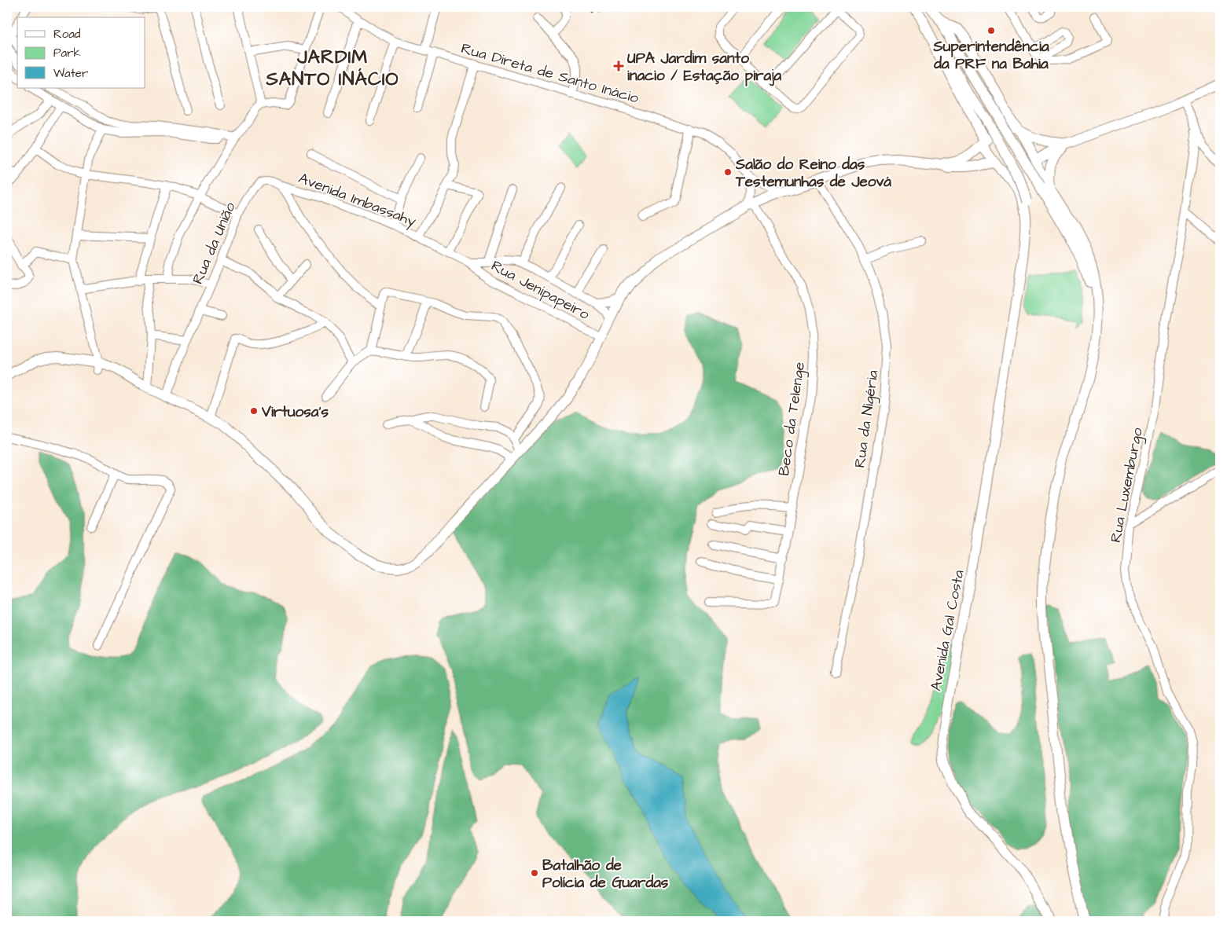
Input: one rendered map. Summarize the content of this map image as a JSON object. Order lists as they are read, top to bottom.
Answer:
{
  "streets": {
    "main road": ["Avenida Gal Costa"],
    "street": [
      "Rua Direta de Santo Inácio",
      "Avenida Imbassahy",
      "Rua da União",
      "Rua Jenipapeiro",
      "Beco da Telenge",
      "Rua da Nigéria",
      "Rua Luxemburgo"
    ]
  },
  "crossings": [
    ["Avenida Imbassahy", "Rua da União"],
    ["Avenida Imbassahy", "Rua Jenipapeiro"]
  ],
  "districts": ["JARDIM SANTO INÁCIO"],
  "places": {
    "other": [
      "Superintendência da PRF na Bahia",
      "Salão do Reino das Testemunhas de Jeová",
      "Virtuosa's",
      "Batalhão de Polícia de Guardas"
    ],
    "health": ["UPA Jardim santo inacio / Estação piraja"]
  },
  "legend": ["Road", "Park", "Water"]
}
